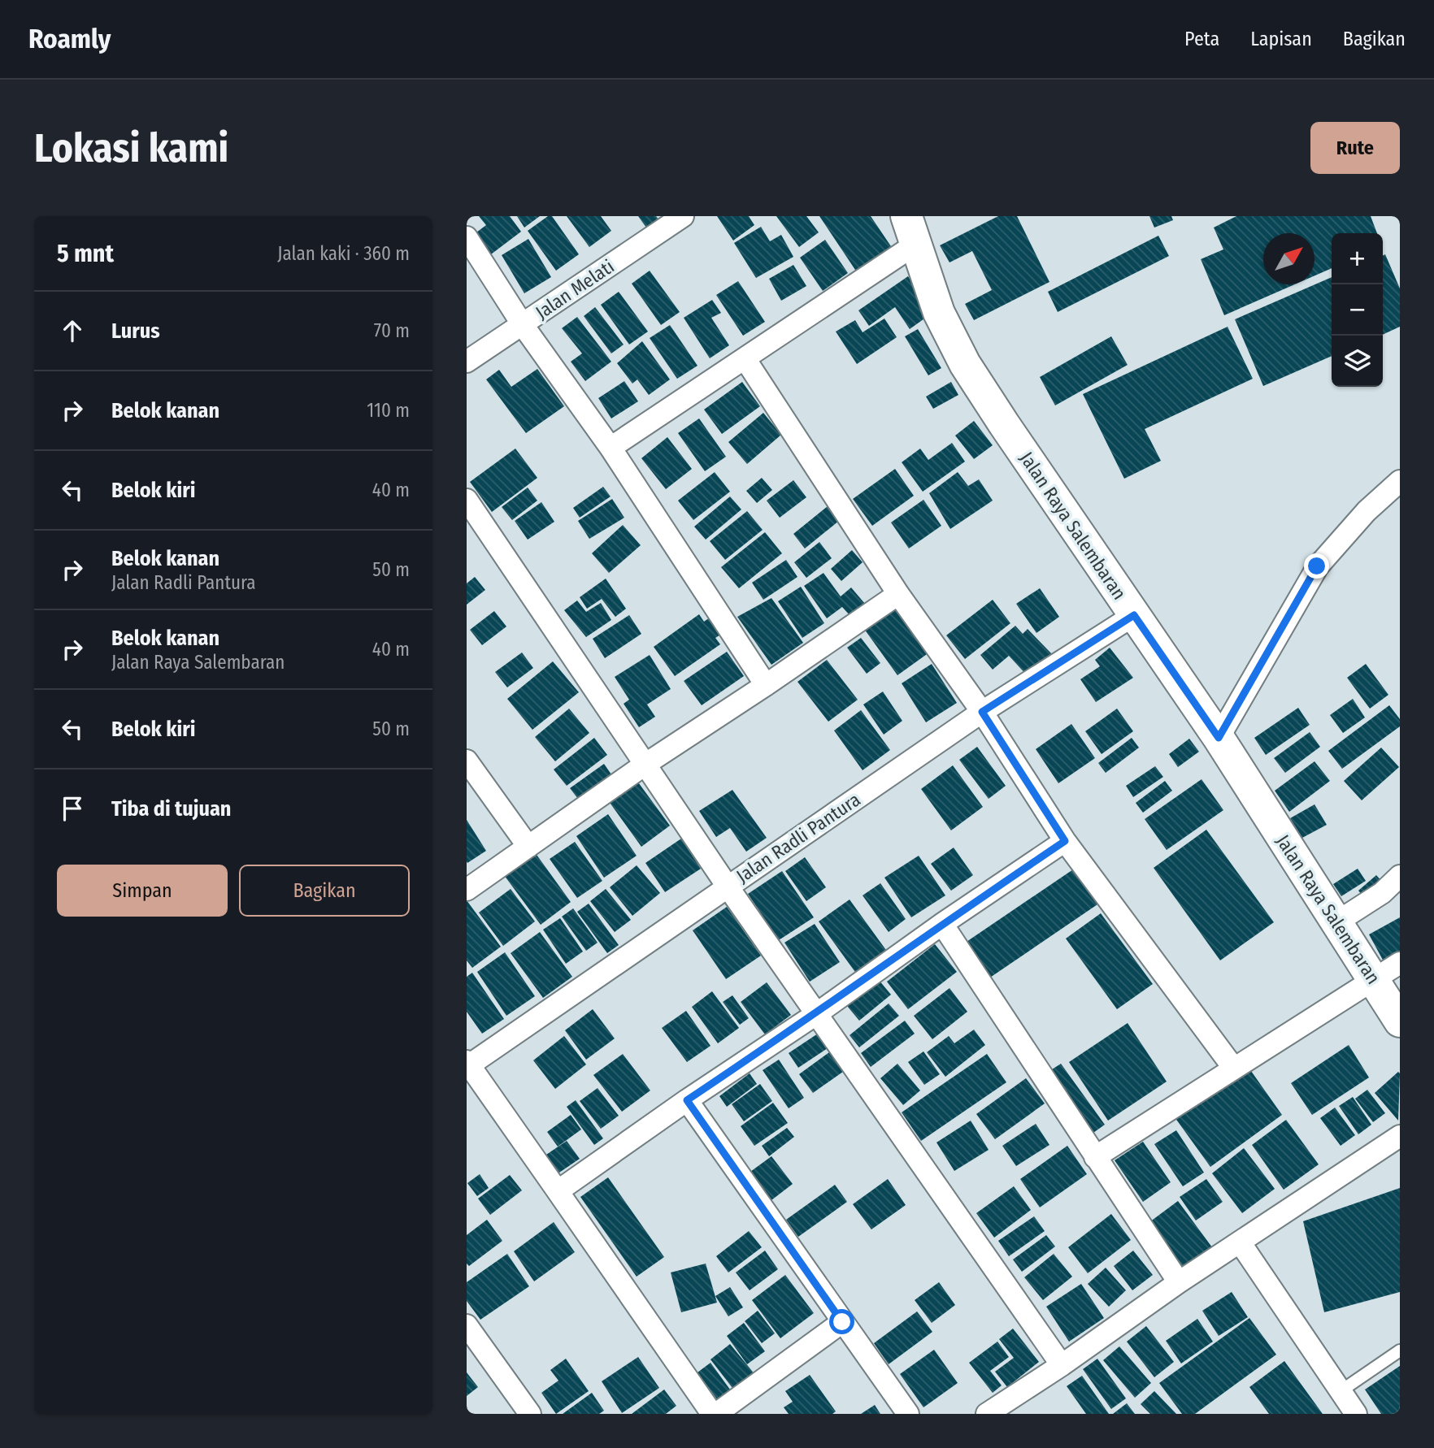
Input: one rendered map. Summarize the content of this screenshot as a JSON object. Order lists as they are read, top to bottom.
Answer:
{
  "streets": {
    "main road": ["Jalan Raya Salembaran"],
    "street": ["Jalan Melati", "Jalan Radli Pantura"]
  },
  "crossings": [
    ["Jalan Raya Salembaran", "Jalan Radli Pantura"]
  ],
  "north": "top right",
  "page": {
    "header": "Roamly",
    "nav": ["Peta", "Lapisan", "Bagikan"],
    "buttons": [
      "Rute",
      ["Simpan", "Bagikan"]
    ],
    "title": "Lokasi kami",
    "heading": ["5 mnt", "Jalan kaki · 360 m"],
    "map_buttons": ["+", "−"],
    "list": [
      ["Lurus", "70 m"],
      ["Belok kanan", "110 m"],
      ["Belok kiri", "40 m"],
      ["Belok kanan", "Jalan Radli Pantura", "50 m"],
      ["Belok kanan", "Jalan Raya Salembaran", "40 m"],
      ["Belok kiri", "50 m"],
      "Tiba di tujuan"
    ]
  }
}
